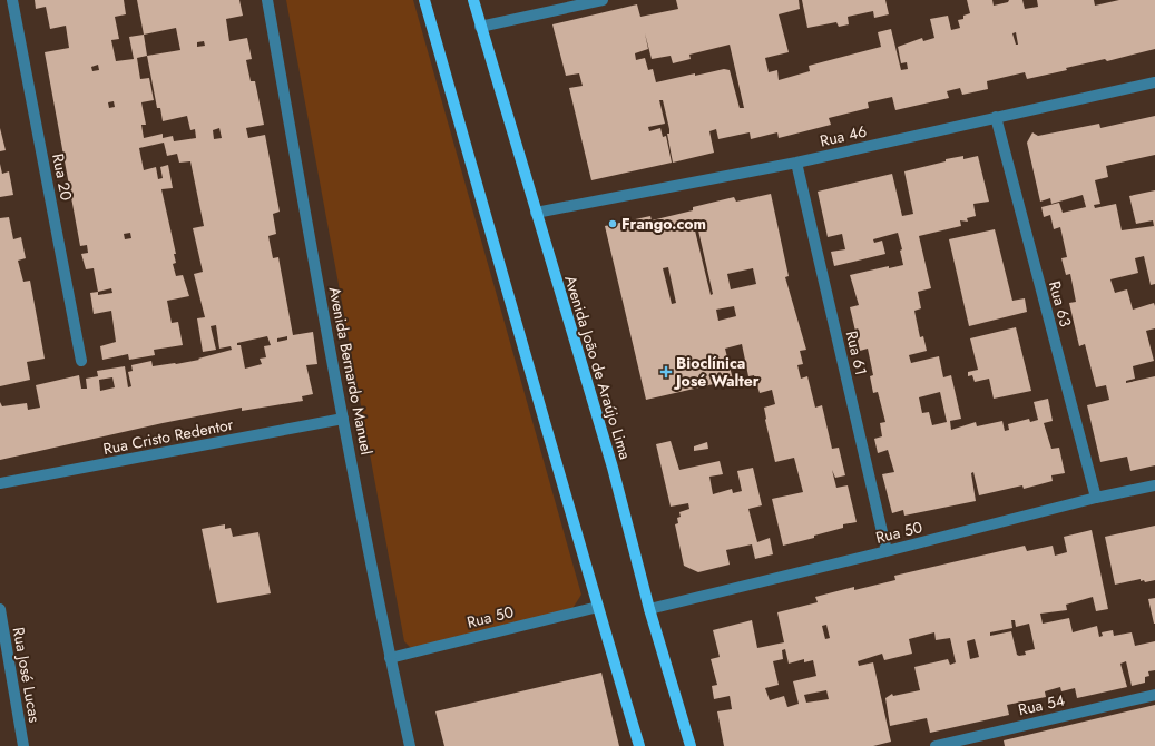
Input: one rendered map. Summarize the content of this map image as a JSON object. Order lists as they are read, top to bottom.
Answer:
{
  "streets": {
    "main road": ["Avenida João de Araújo Lima"],
    "street": [
      "Rua 46",
      "Rua 20",
      "Rua 63",
      "Rua 61",
      "Avenida Bernardo Manuel",
      "Rua Cristo Redentor",
      "Rua 50",
      "Rua José Lucas",
      "Rua 54"
    ]
  },
  "crossings": [
    ["Rua 46", "Rua 63"],
    ["Rua 46", "Rua 61"],
    ["Rua 46", "Avenida João de Araújo Lima"],
    ["Rua 63", "Rua 50"],
    ["Rua 61", "Rua 50"],
    ["Avenida João de Araújo Lima", "Rua 50"],
    ["Avenida Bernardo Manuel", "Rua Cristo Redentor"],
    ["Avenida Bernardo Manuel", "Rua 50"]
  ],
  "places": {
    "other": ["Frango.com"],
    "health": ["Bioclínica José Walter"]
  }
}
